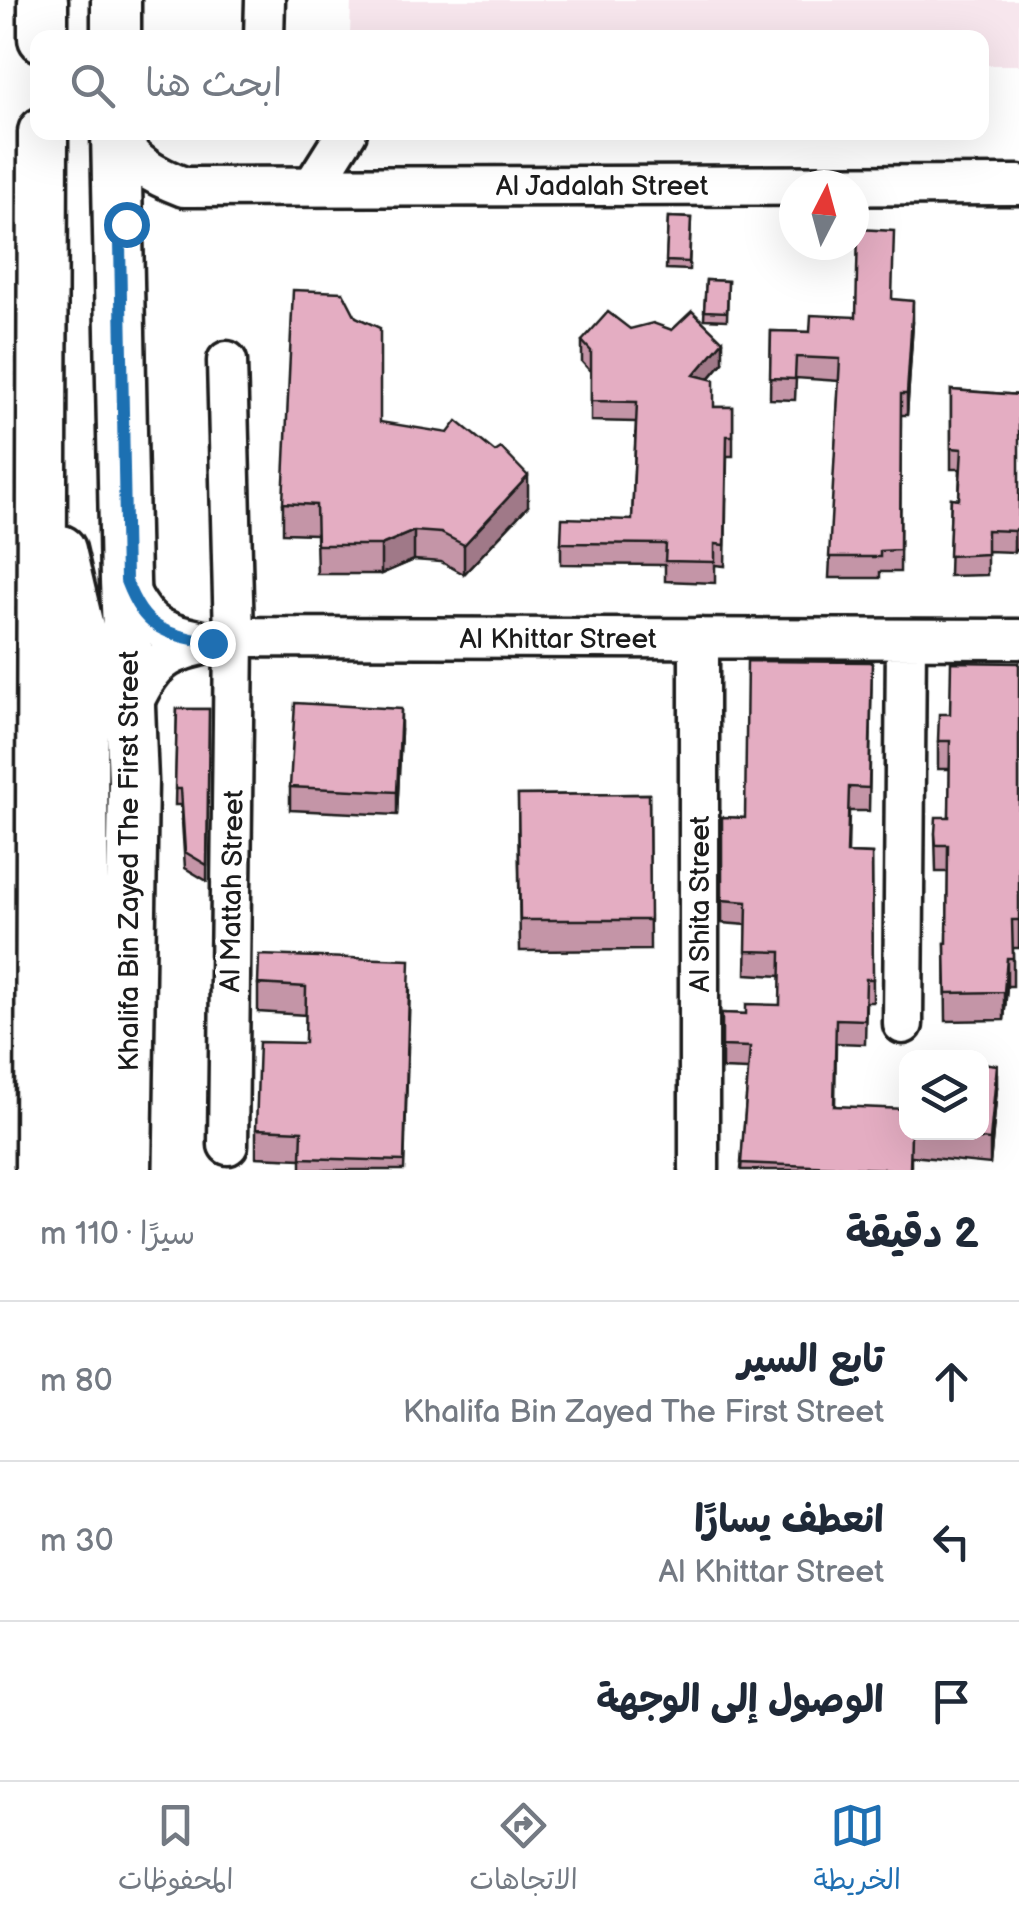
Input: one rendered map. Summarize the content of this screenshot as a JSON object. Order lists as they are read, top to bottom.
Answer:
{
  "streets": {
    "main road": ["Khalifa Bin Zayed The First Street"],
    "street": [
      "Al Jadalah Street",
      "Al Khittar Street",
      "Al Mattah Street",
      "Al Shita Street"
    ]
  },
  "crossings": [
    ["Al Jadalah Street", "Khalifa Bin Zayed The First Street"],
    ["Al Khittar Street", "Khalifa Bin Zayed The First Street"],
    ["Al Khittar Street", "Al Mattah Street"],
    ["Al Khittar Street", "Al Shita Street"]
  ],
  "north": "top",
  "page": {
    "search": "ابحث هنا",
    "heading": ["2 دقيقة", "سيرًا · 110 m"],
    "list": [
      ["تابع السير", "Khalifa Bin Zayed The First Street", "80 m"],
      ["انعطف يسارًا", "Al Khittar Street", "30 m"],
      "الوصول إلى الوجهة"
    ],
    "nav": ["الخريطة", "الاتجاهات", "المحفوظات"]
  }
}
